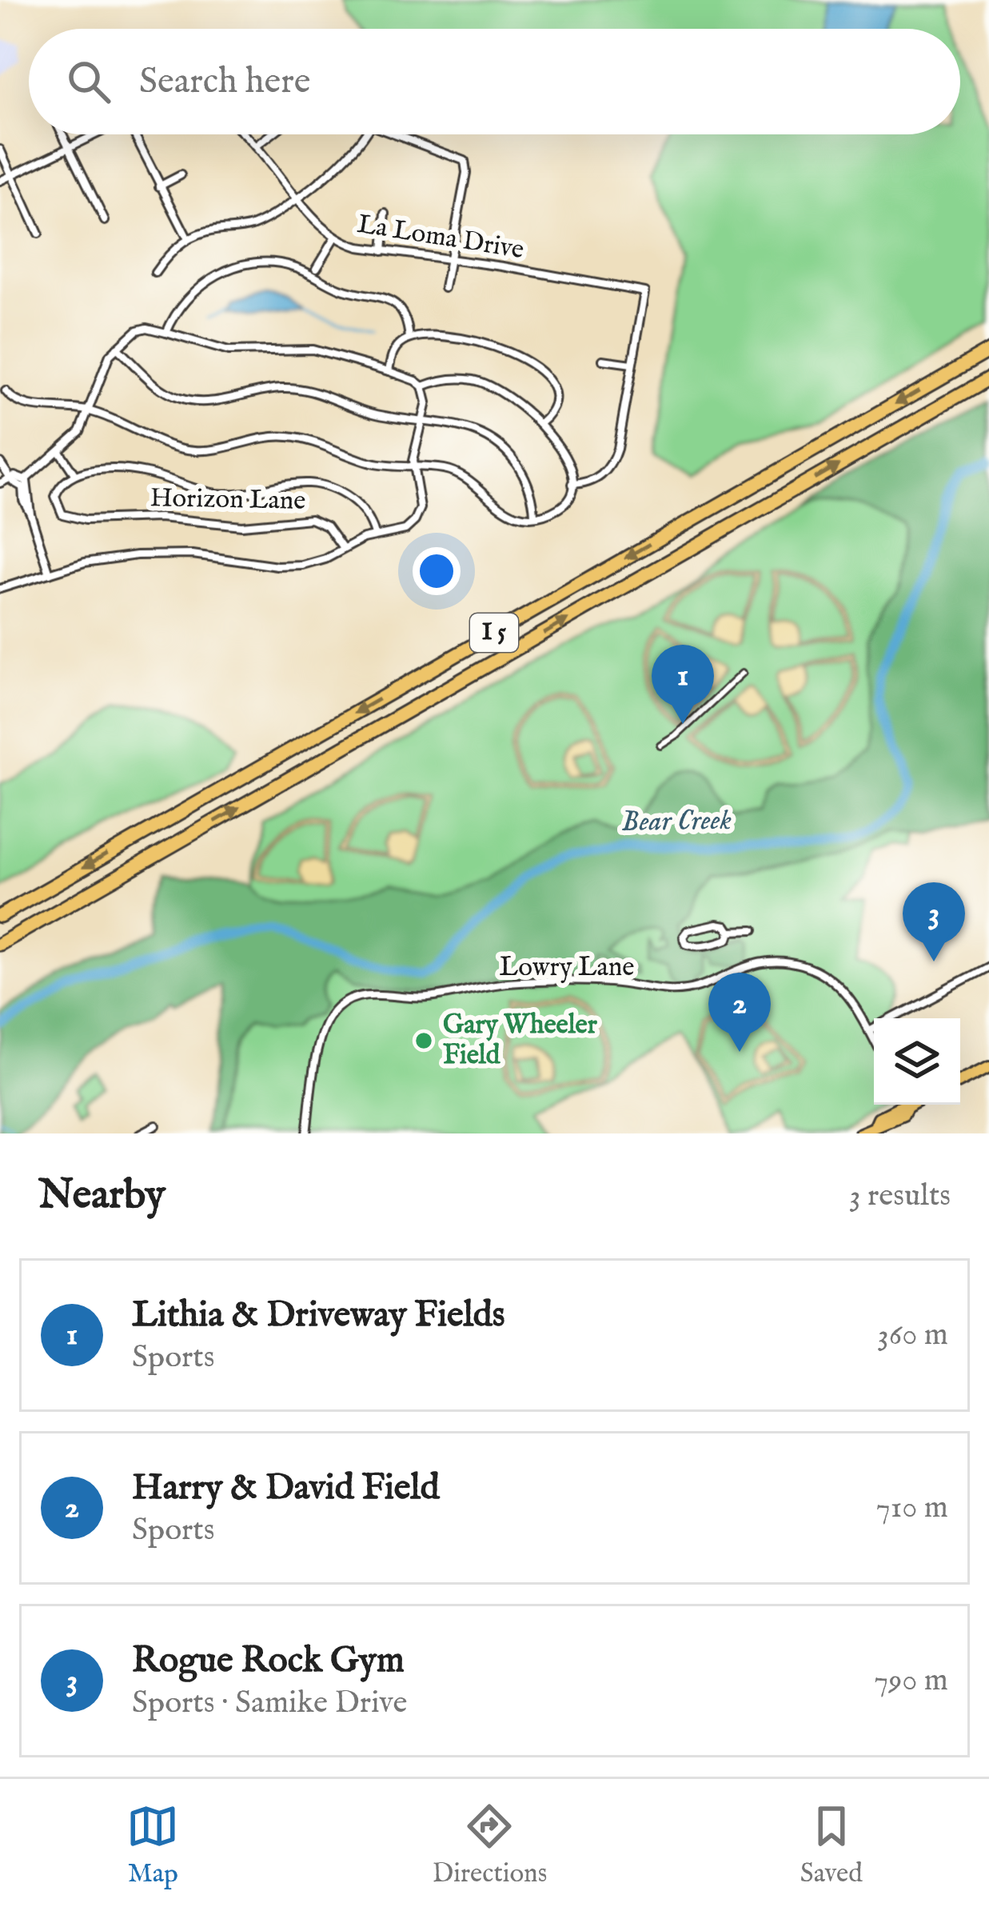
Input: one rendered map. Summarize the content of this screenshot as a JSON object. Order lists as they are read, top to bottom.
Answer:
{
  "streets": {
    "highway": ["I 5"],
    "street": ["La Loma Drive", "Horizon Lane", "Lowry Lane"]
  },
  "water": ["Bear Creek"],
  "places": ["Gary Wheeler Field"],
  "page": {
    "search": "Search here",
    "pins": ["1", "3", "2"],
    "heading": ["Nearby", "3 results"],
    "list": [
      {
        "mark": "1",
        "name": "Lithia & Driveway Fields",
        "note": "Sports",
        "value": "360 m"
      },
      {
        "mark": "2",
        "name": "Harry & David Field",
        "note": "Sports",
        "value": "710 m"
      },
      {
        "mark": "3",
        "name": "Rogue Rock Gym",
        "note": "Sports · Samike Drive",
        "value": "790 m"
      }
    ],
    "nav": ["Map", "Directions", "Saved"]
  }
}
